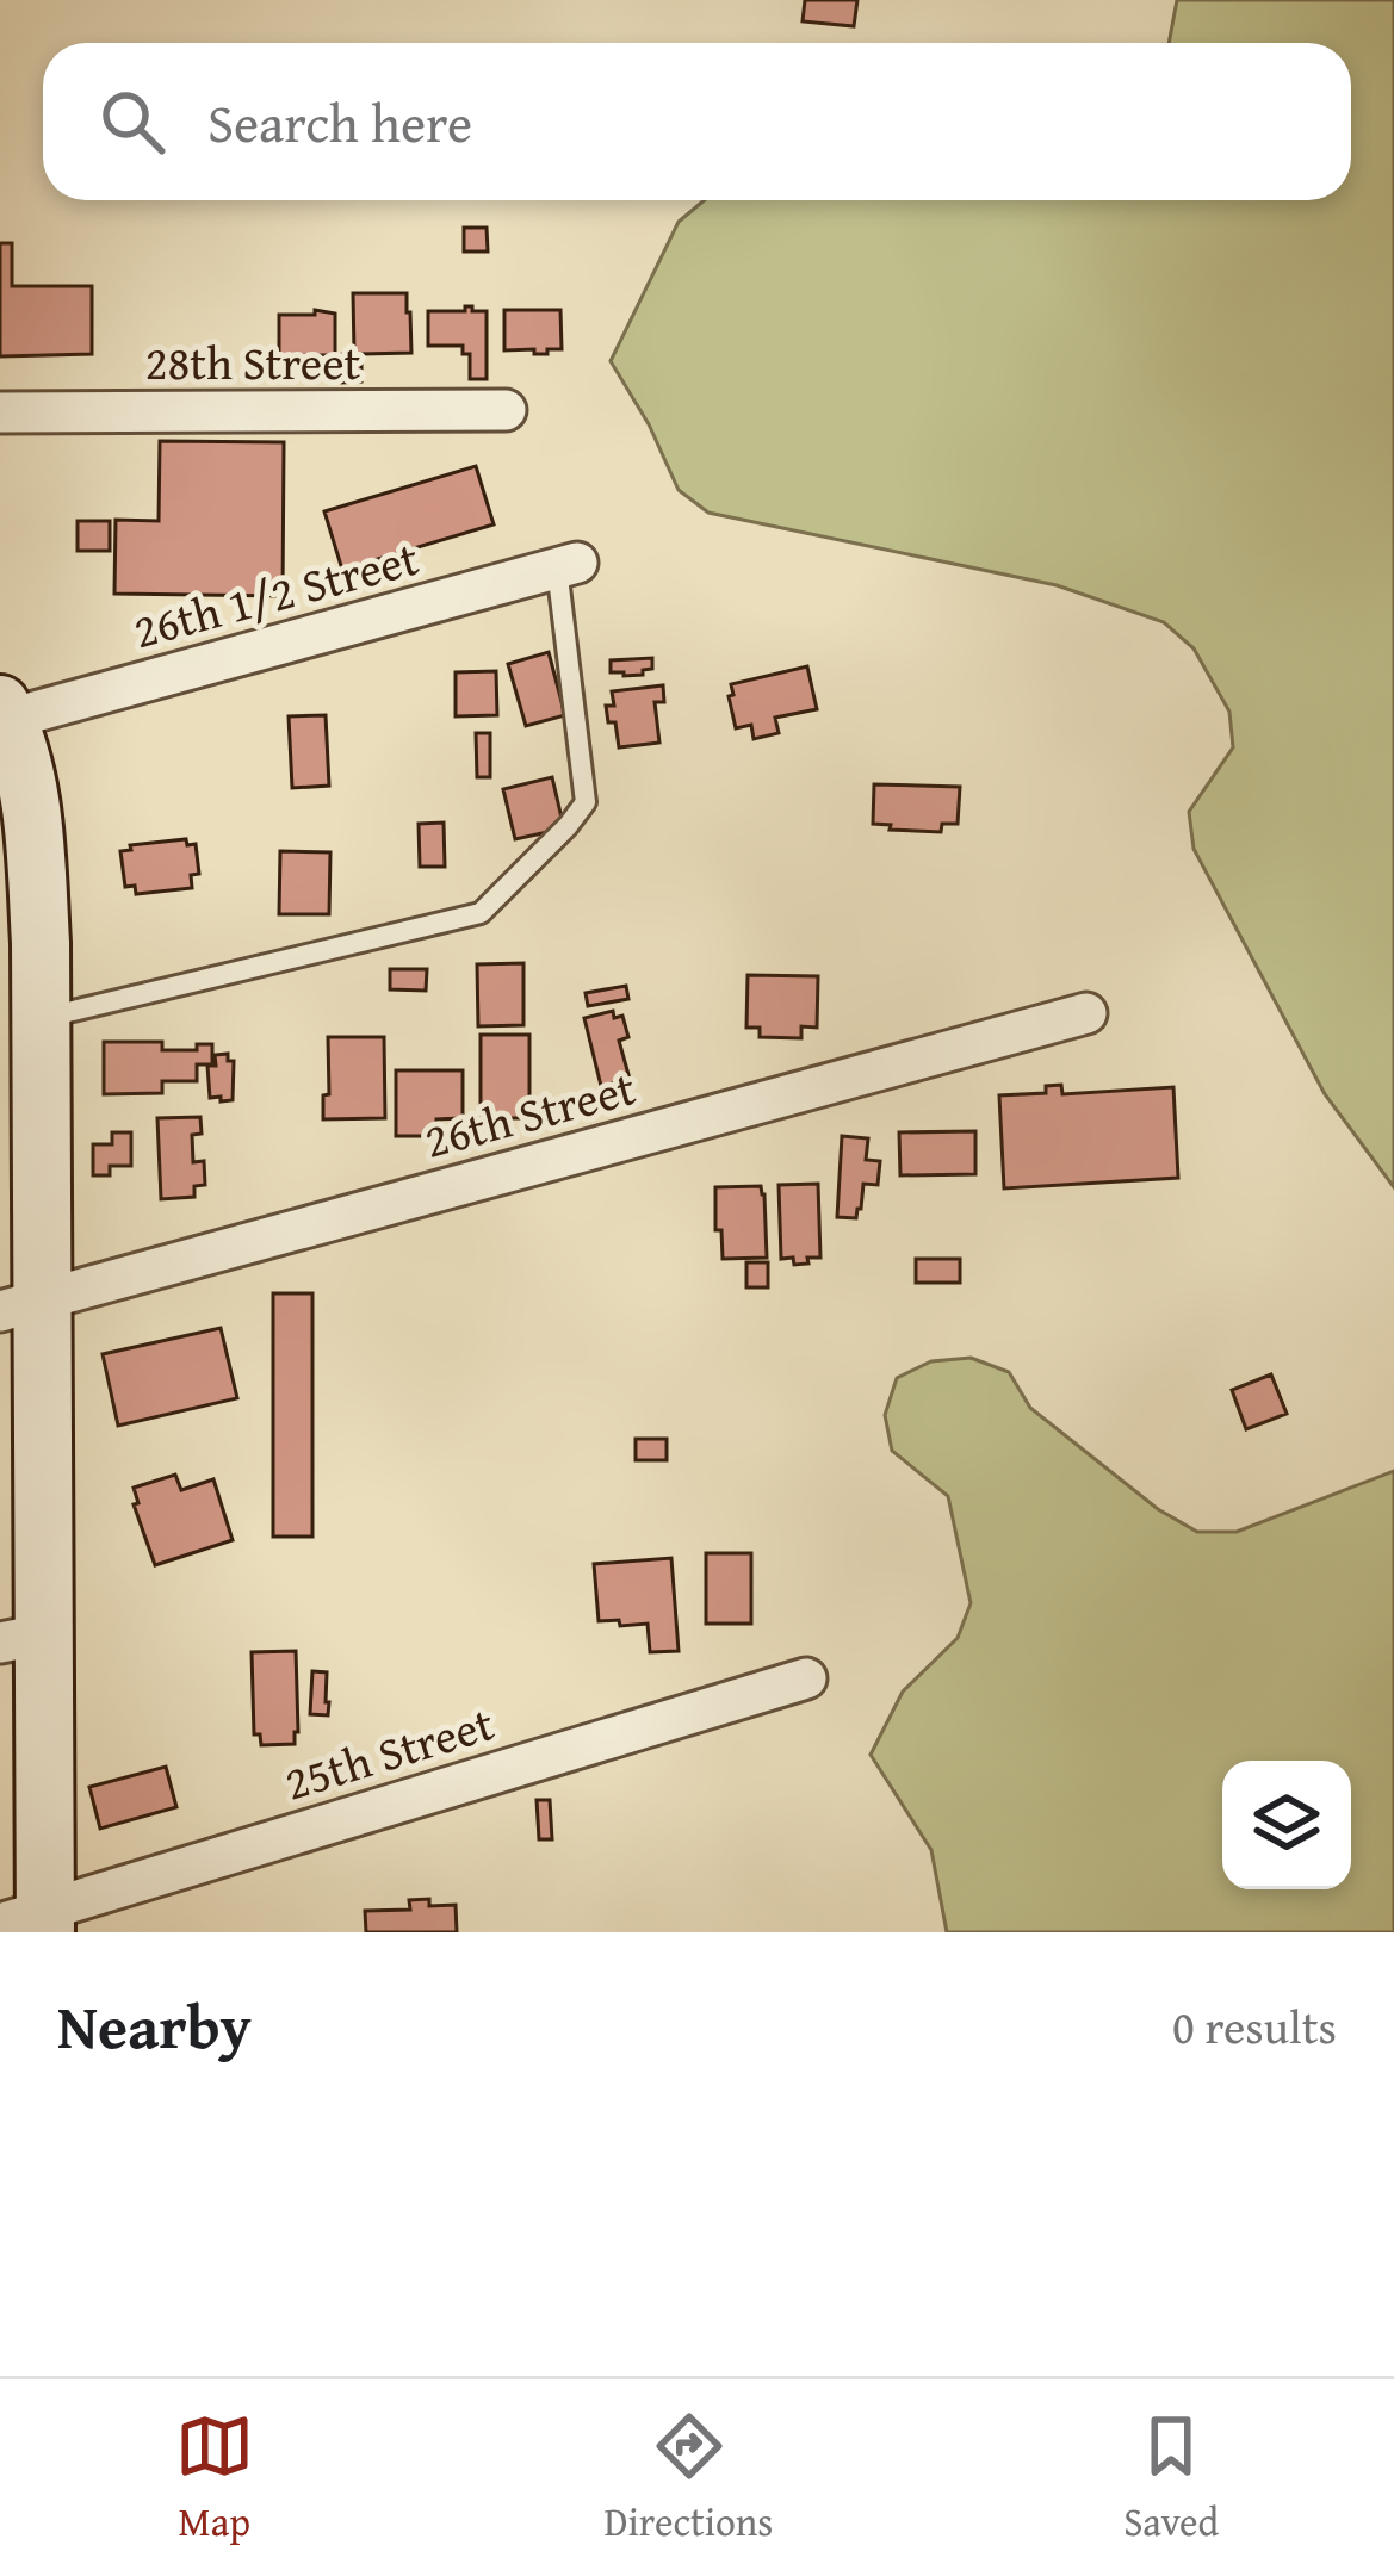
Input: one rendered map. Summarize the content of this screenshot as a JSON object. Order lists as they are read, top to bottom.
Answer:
{
  "streets": {
    "street": [
      "28th Street",
      "26th 1/2 Street",
      "26th Street",
      "25th Street"
    ]
  },
  "page": {
    "search": "Search here",
    "heading": ["Nearby", "0 results"],
    "nav": ["Map", "Directions", "Saved"]
  }
}
